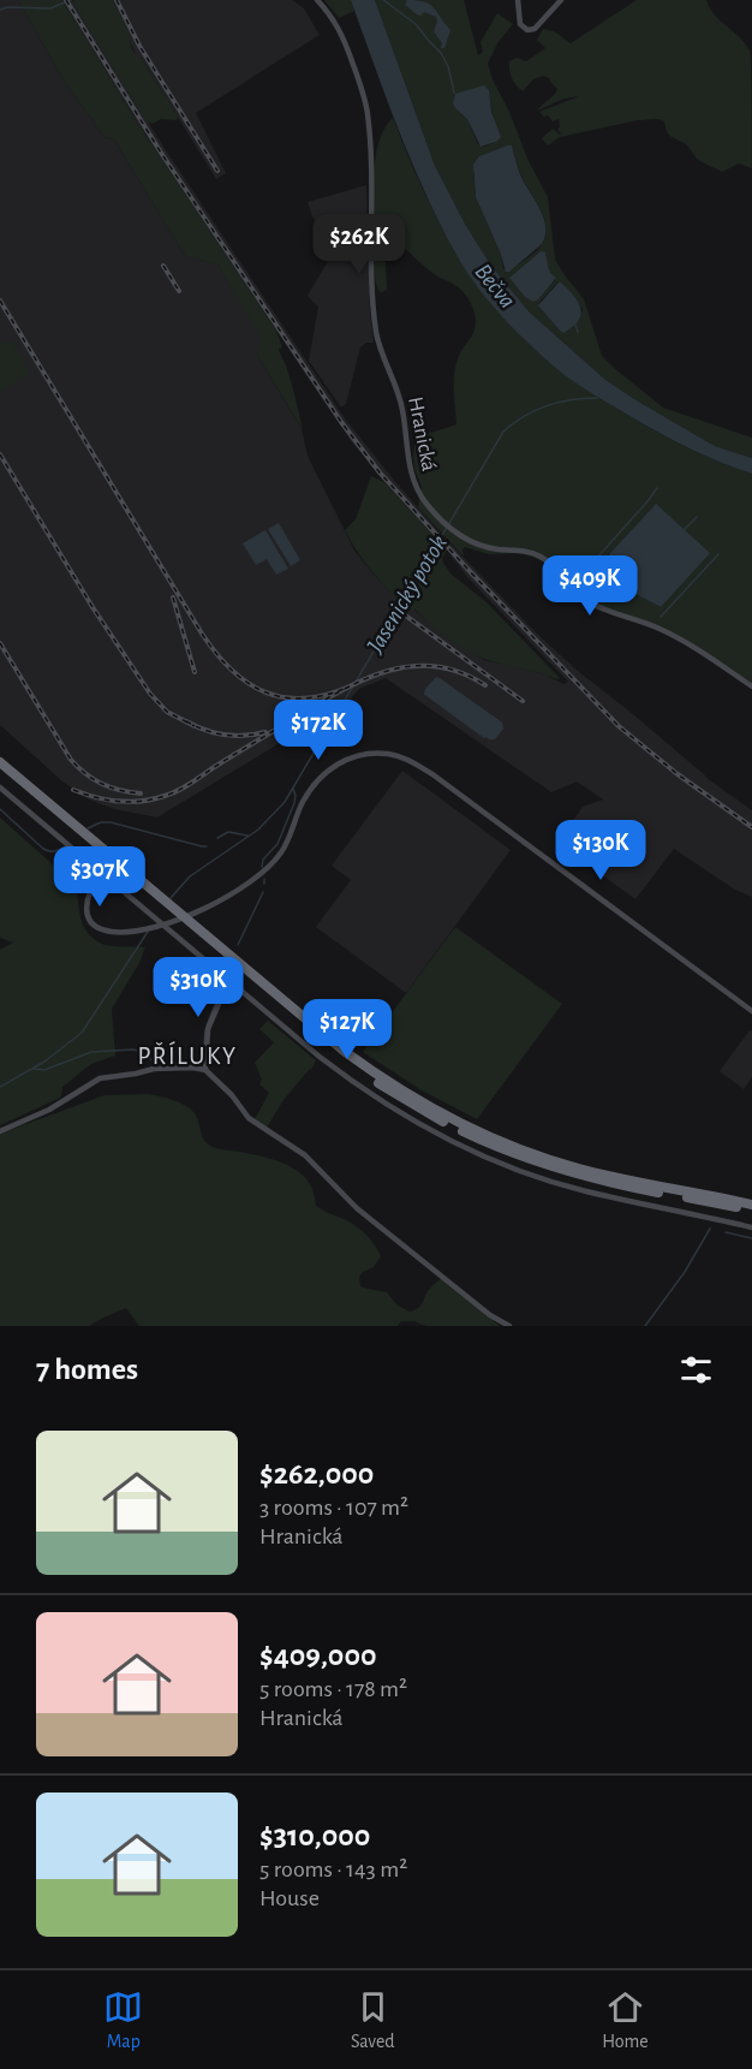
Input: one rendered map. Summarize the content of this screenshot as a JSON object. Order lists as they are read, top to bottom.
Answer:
{
  "streets": {
    "street": ["Hranická"]
  },
  "districts": ["PŘÍLUKY"],
  "water": ["Bečva", "Jasenický potok"],
  "page": {
    "price": [
      "$262K",
      "$409K",
      "$172K",
      "$130K",
      "$307K",
      "$310K",
      "$127K"
    ],
    "heading": "7 homes",
    "list": [
      {
        "name": "$262,000",
        "note": "3 rooms · 107 m² · Hranická"
      },
      {
        "name": "$409,000",
        "note": "5 rooms · 178 m² · Hranická"
      },
      {
        "name": "$310,000",
        "note": "5 rooms · 143 m² · House"
      }
    ],
    "tabs": ["Map", "Saved", "Home"]
  }
}
